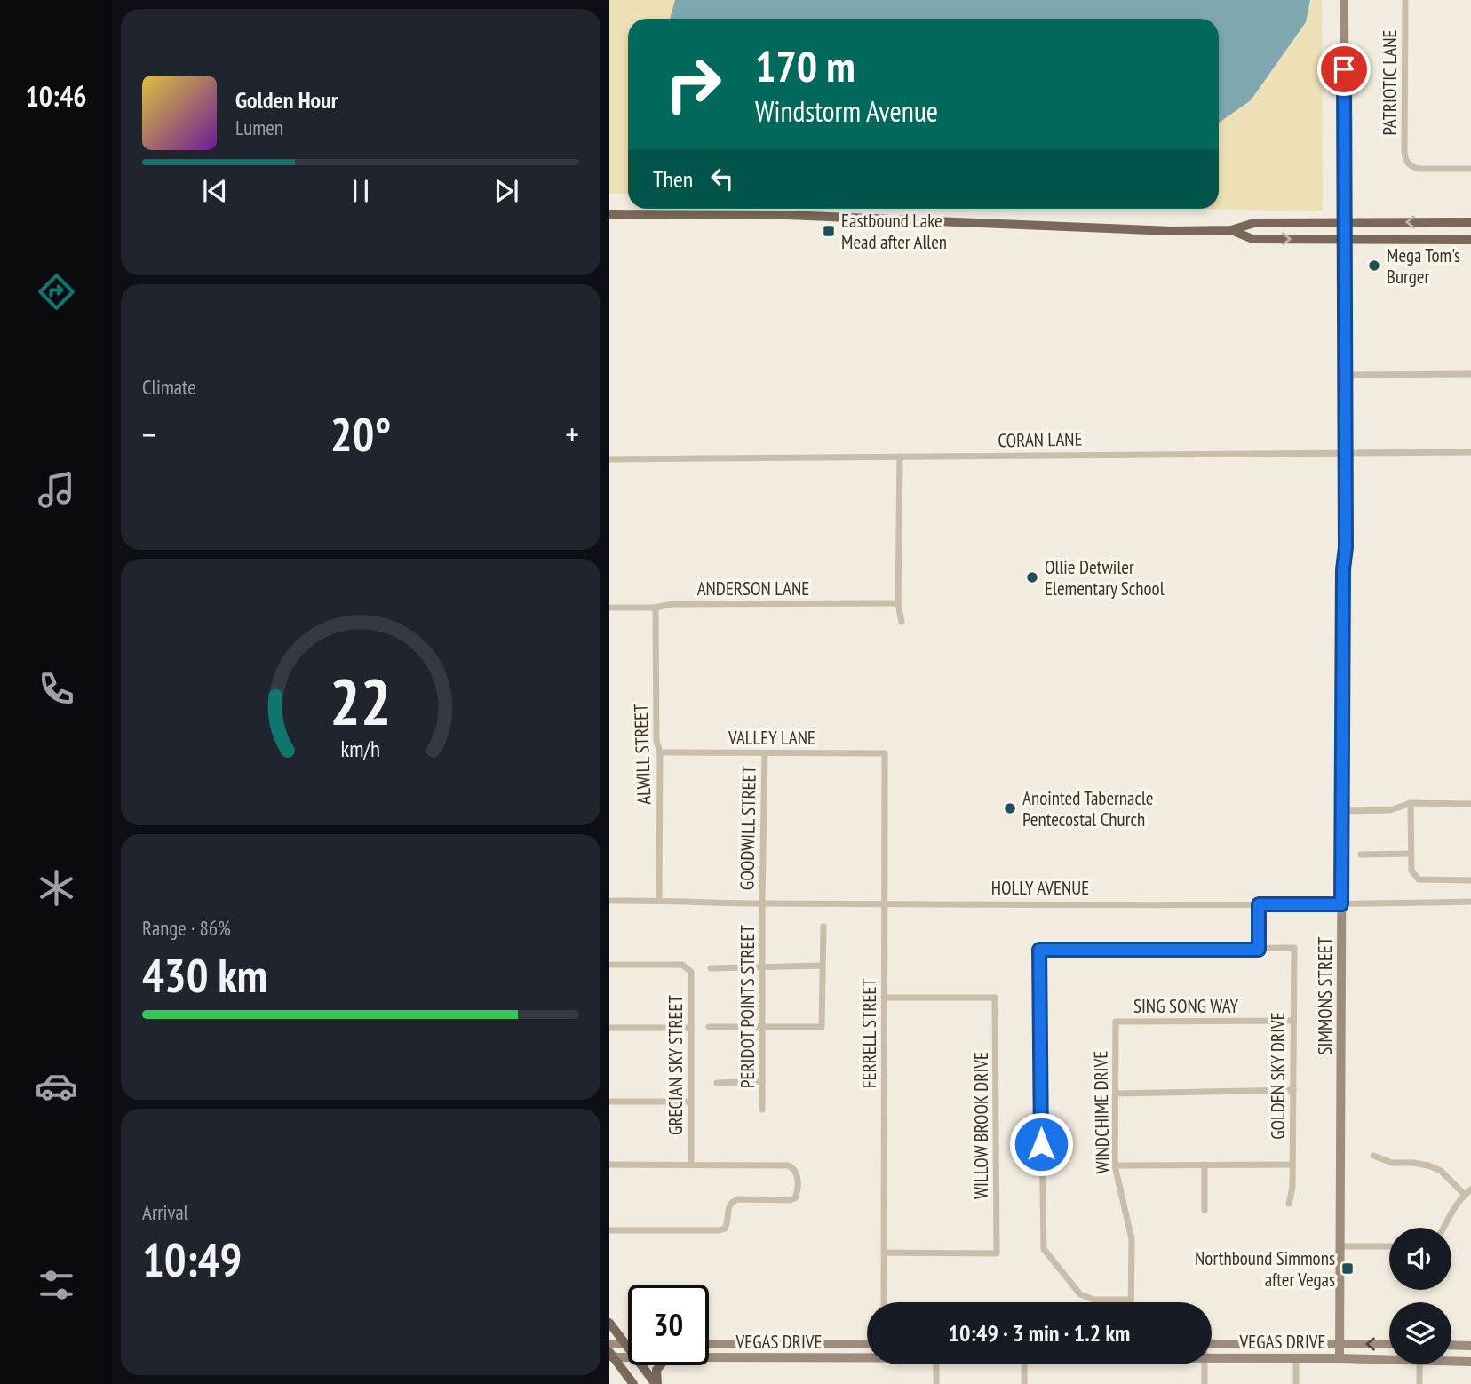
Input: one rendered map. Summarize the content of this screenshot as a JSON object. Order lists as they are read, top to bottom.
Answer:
{
  "streets": {
    "main road": ["SIMMONS STREET", "VEGAS DRIVE"],
    "street": [
      "PATRIOTIC LANE",
      "CORAN LANE",
      "ANDERSON LANE",
      "VALLEY LANE",
      "ALWILL STREET",
      "GOODWILL STREET",
      "HOLLY AVENUE",
      "SING SONG WAY",
      "PERIDOT POINTS STREET",
      "FERRELL STREET",
      "GRECIAN SKY STREET",
      "GOLDEN SKY DRIVE",
      "WINDCHIME DRIVE",
      "WILLOW BROOK DRIVE"
    ]
  },
  "crossings": [
    ["CORAN LANE", "SIMMONS STREET"],
    ["ANDERSON LANE", "ALWILL STREET"],
    ["VALLEY LANE", "ALWILL STREET"],
    ["VALLEY LANE", "GOODWILL STREET"],
    ["VALLEY LANE", "FERRELL STREET"],
    ["ALWILL STREET", "HOLLY AVENUE"],
    ["GOODWILL STREET", "HOLLY AVENUE"],
    ["GOODWILL STREET", "PERIDOT POINTS STREET"],
    ["HOLLY AVENUE", "SIMMONS STREET"],
    ["HOLLY AVENUE", "PERIDOT POINTS STREET"],
    ["HOLLY AVENUE", "FERRELL STREET"],
    ["SIMMONS STREET", "VEGAS DRIVE"],
    ["SING SONG WAY", "GOLDEN SKY DRIVE"],
    ["SING SONG WAY", "WINDCHIME DRIVE"],
    ["FERRELL STREET", "WILLOW BROOK DRIVE"]
  ],
  "places": {
    "transit": ["Eastbound Lake Mead after Allen", "Northbound Simmons after Vegas"],
    "other": ["Mega Tom's Burger", "Ollie Detwiler Elementary School", "Anointed Tabernacle Pentecostal Church"]
  },
  "page": {
    "tabs": "10:46",
    "turn": ["170 m", "Windstorm Avenue"],
    "song": ["Golden Hour", "Lumen"],
    "then": "Then",
    "tile": [
      "Climate",
      ["Range · 86%", "430 km"],
      ["Arrival", "10:49"]
    ],
    "heat": ["−", "20°", "+"],
    "limit": "30",
    "trip": "10:49 · 3 min · 1.2 km",
    "gauge": ["22", "km/h"]
  }
}
